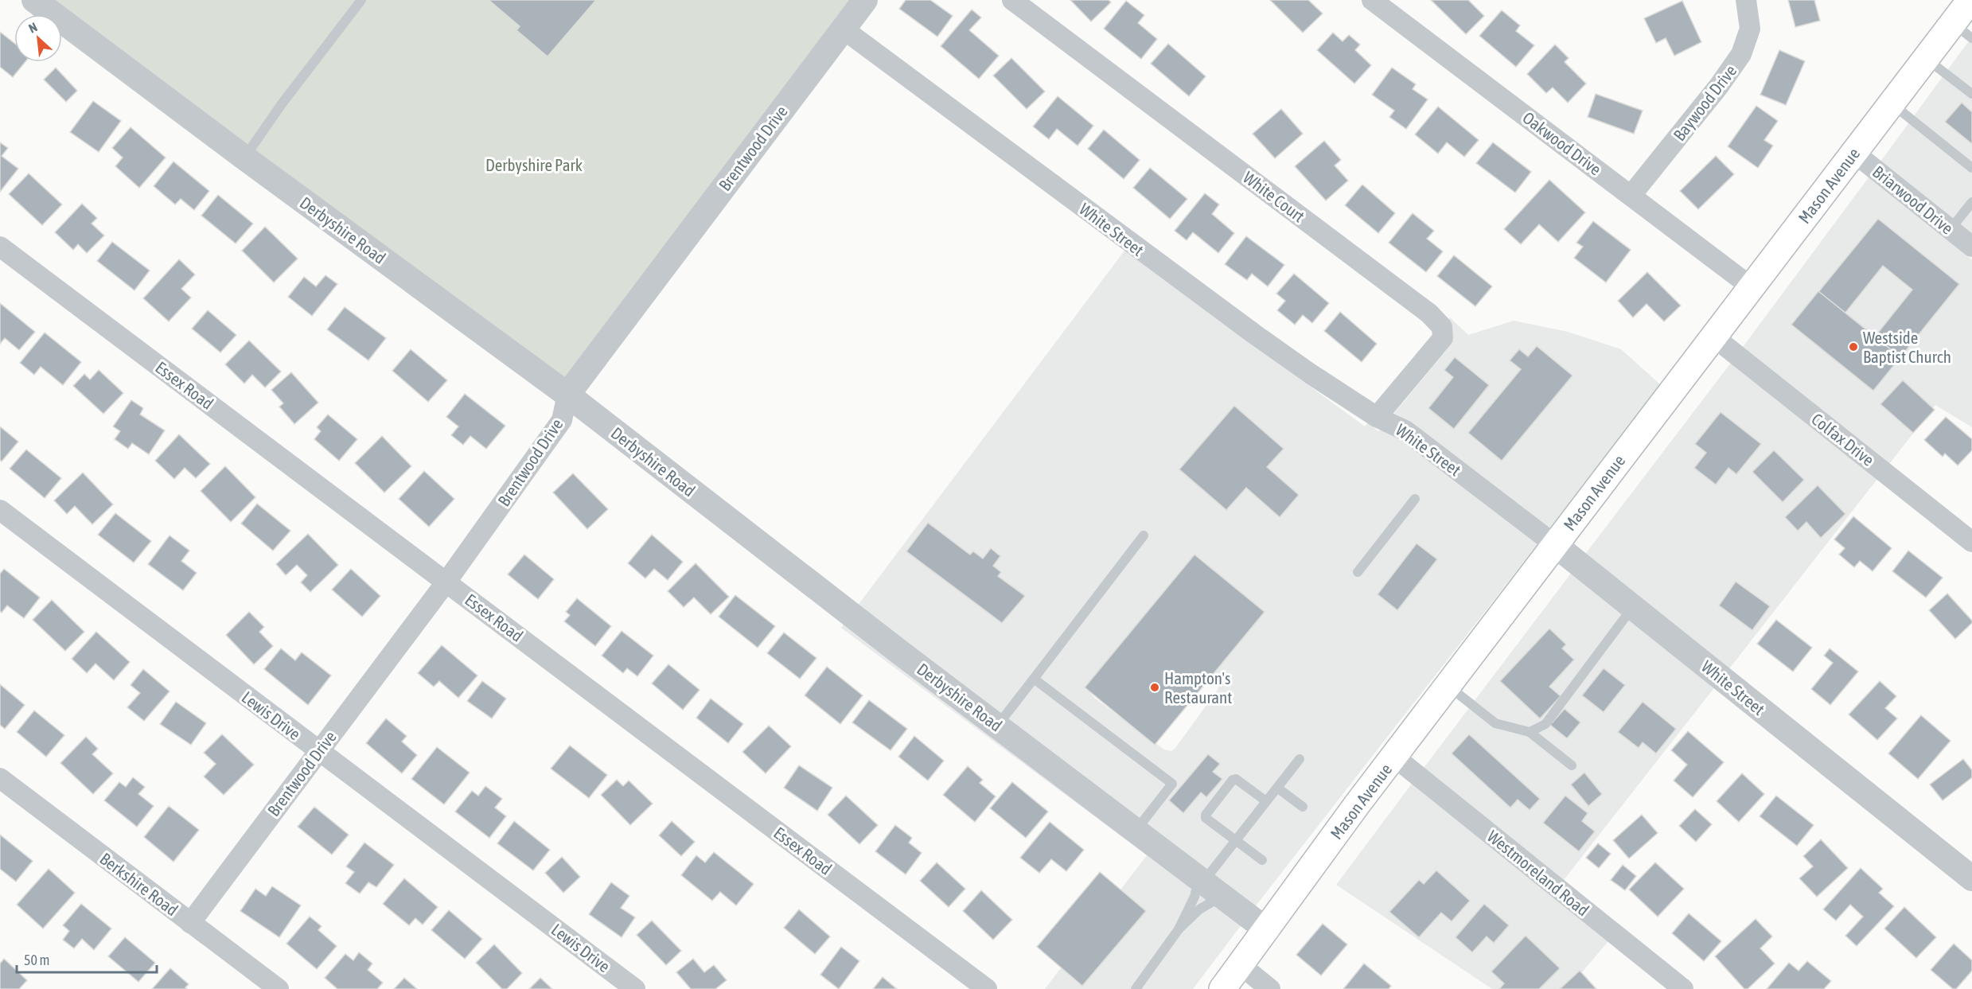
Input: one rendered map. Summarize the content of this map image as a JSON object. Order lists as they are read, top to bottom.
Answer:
{
  "streets": {
    "main road": ["Mason Avenue"],
    "street": [
      "Baywood Drive",
      "Oakwood Drive",
      "Brentwood Drive",
      "White Court",
      "Briarwood Drive",
      "White Street",
      "Derbyshire Road",
      "Essex Road",
      "Colfax Drive",
      "Lewis Drive",
      "Westmoreland Road",
      "Berkshire Road"
    ]
  },
  "crossings": [
    ["Baywood Drive", "Oakwood Drive"],
    ["Oakwood Drive", "Mason Avenue"],
    ["Brentwood Drive", "White Street"],
    ["Brentwood Drive", "Derbyshire Road"],
    ["Brentwood Drive", "Essex Road"],
    ["Brentwood Drive", "Lewis Drive"],
    ["Brentwood Drive", "Berkshire Road"],
    ["Mason Avenue", "Briarwood Drive"],
    ["Mason Avenue", "White Street"],
    ["Mason Avenue", "Derbyshire Road"],
    ["Mason Avenue", "Colfax Drive"],
    ["Mason Avenue", "Westmoreland Road"],
    ["White Court", "White Street"]
  ],
  "parks": ["Derbyshire Park"],
  "places": ["Westside Baptist Church", "Hampton's Restaurant"],
  "scale_bar": "50 m",
  "north": "top left"
}
